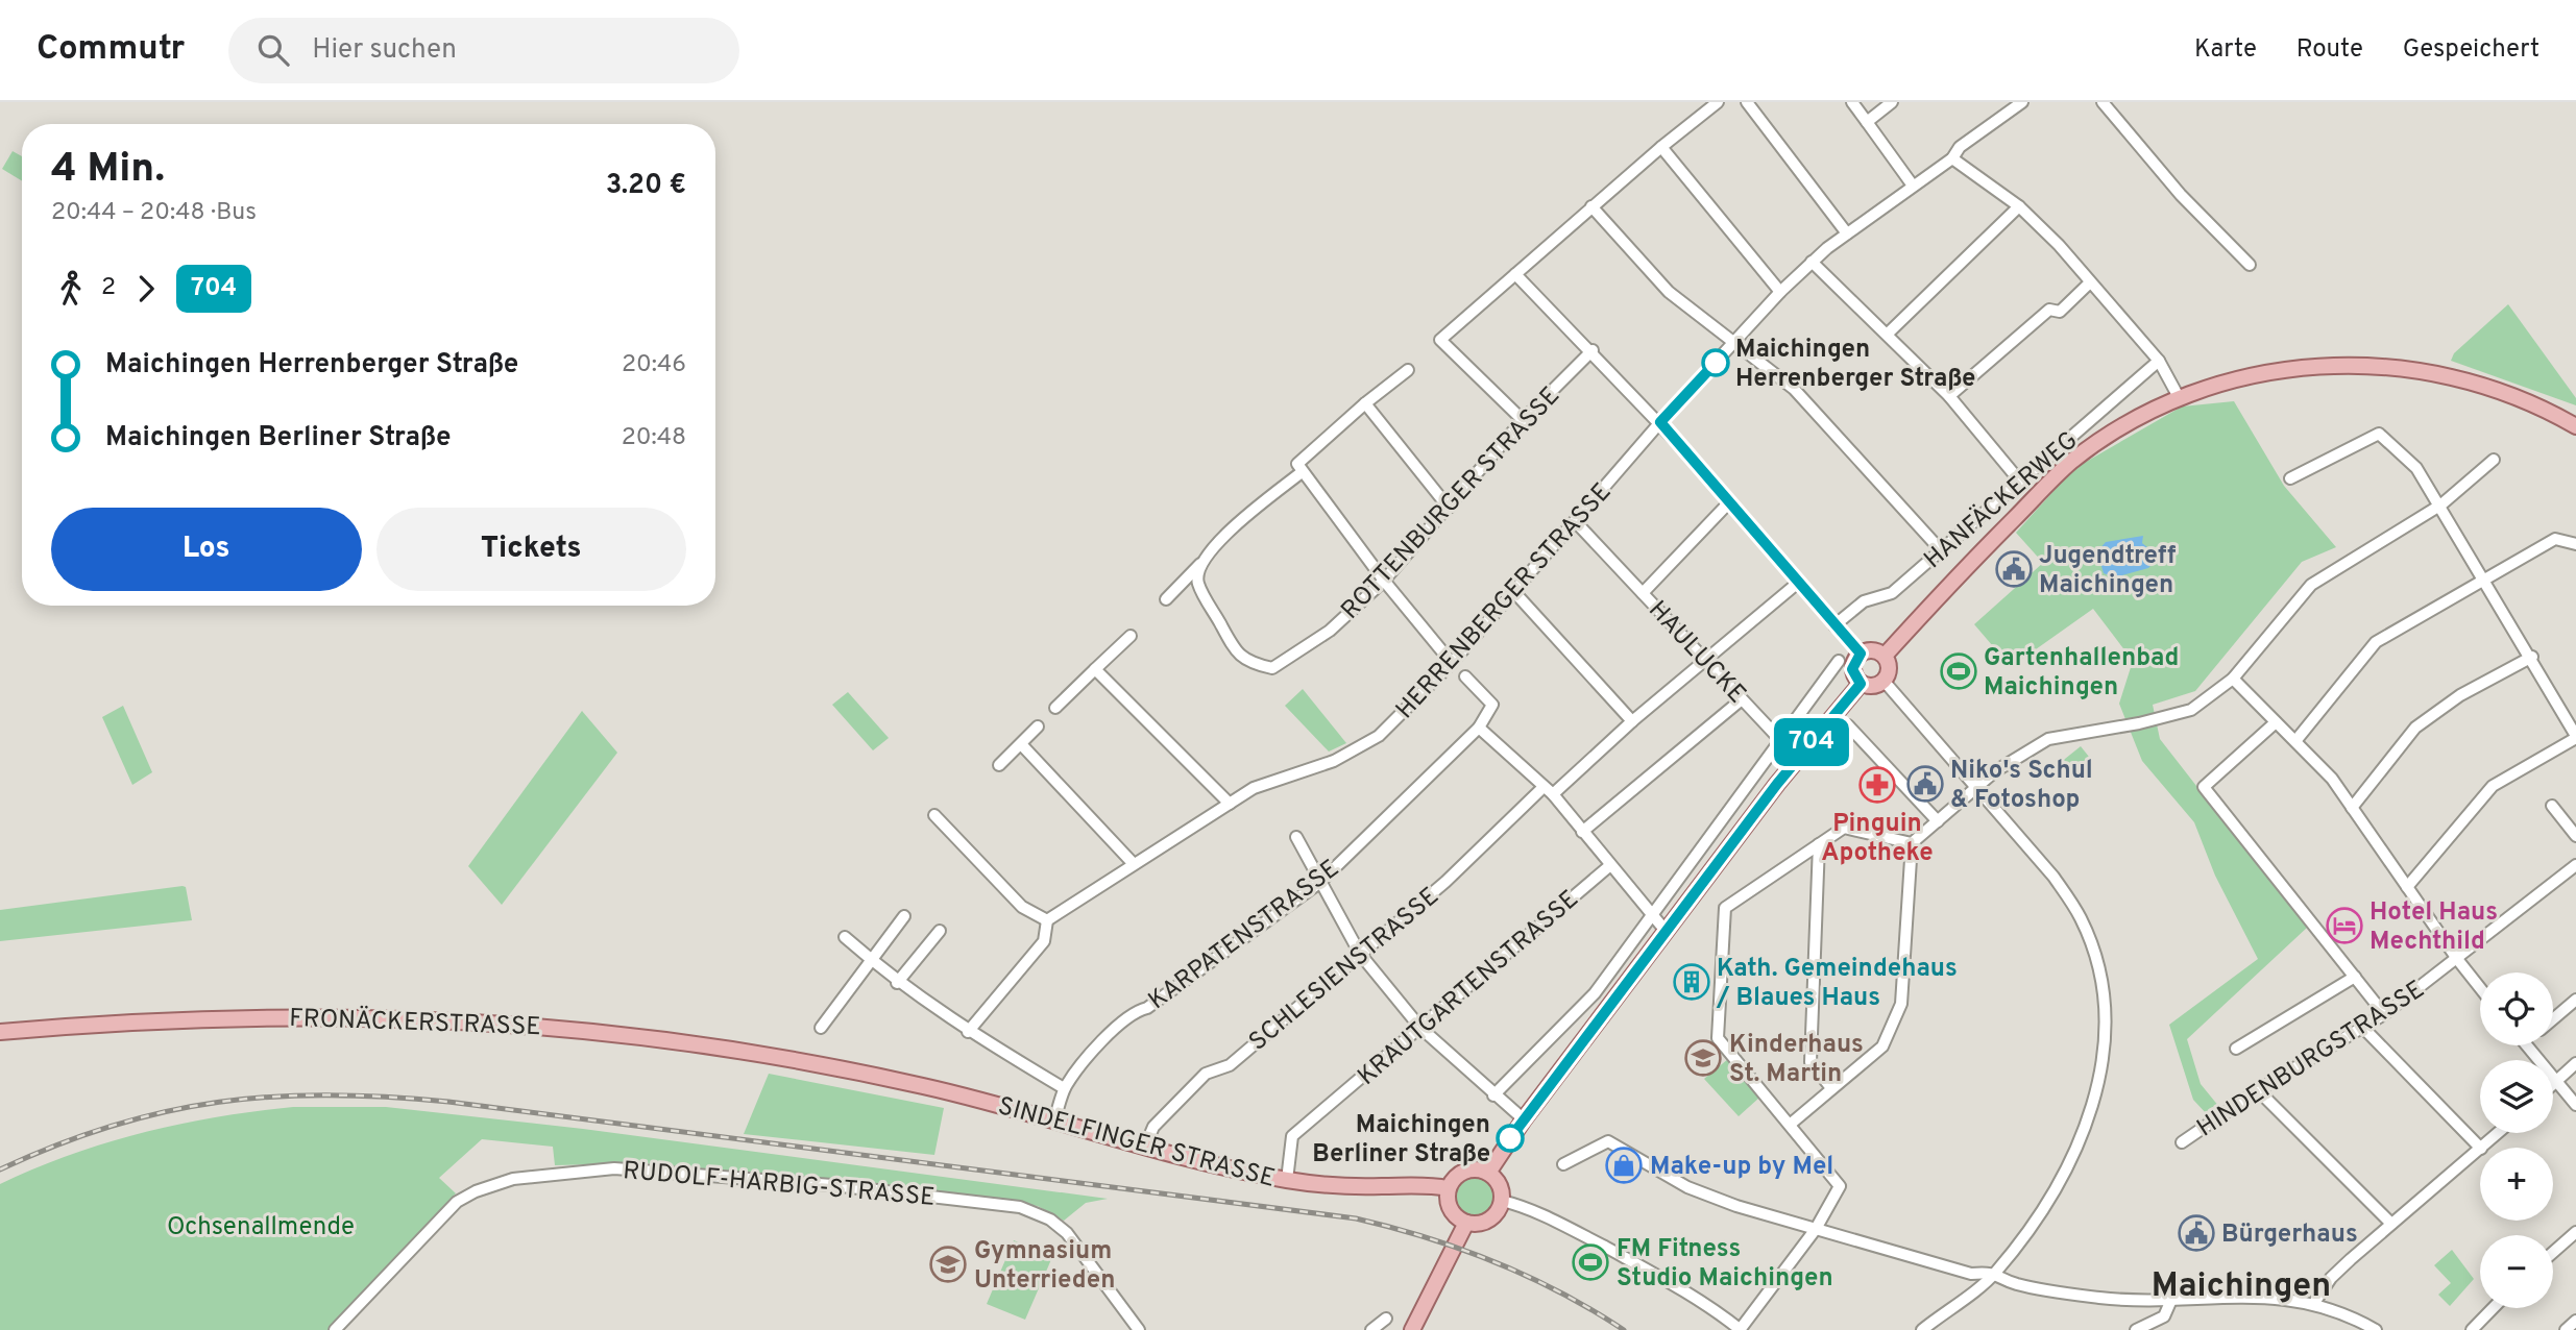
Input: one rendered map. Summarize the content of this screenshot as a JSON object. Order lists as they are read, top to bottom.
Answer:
{
  "streets": {
    "main road": ["FRONÄCKERSTRASSE", "SINDELFINGER STRASSE"],
    "street": [
      "HANFÄCKERWEG",
      "ROTTENBURGER STRASSE",
      "HERRENBERGER STRASSE",
      "HAULUCKE",
      "KARPATENSTRASSE",
      "SCHLESIENSTRASSE",
      "KRAUTGARTENSTRASSE",
      "HINDENBURGSTRASSE",
      "RUDOLF-HARBIG-STRASSE"
    ]
  },
  "crossings": [
    ["HERRENBERGER STRASSE", "HAULUCKE"],
    ["HAULUCKE", "SCHLESIENSTRASSE"],
    ["KARPATENSTRASSE", "SINDELFINGER STRASSE"],
    ["SCHLESIENSTRASSE", "SINDELFINGER STRASSE"],
    ["KRAUTGARTENSTRASSE", "SINDELFINGER STRASSE"],
    ["FRONÄCKERSTRASSE", "SINDELFINGER STRASSE"]
  ],
  "districts": ["Maichingen"],
  "parks": ["Ochsenallmende"],
  "places": {
    "other": ["Maichingen Herrenberger Straße", "Maichingen Berliner Straße"],
    "public building": ["Jugendtreff Maichingen", "Niko's Schul & Fotoshop", "Bürgerhaus"],
    "sports": ["Gartenhallenbad Maichingen", "FM Fitness Studio Maichingen"],
    "pharmacy": ["Pinguin Apotheke"],
    "hotel": ["Hotel Haus Mechthild"],
    "building": ["Kath. Gemeindehaus / Blaues Haus"],
    "school or university": ["Kinderhaus St. Martin", "Gymnasium Unterrieden"],
    "shop": ["Make-up by Mel"]
  },
  "lines": ["bus line 704"],
  "page": {
    "header": "Commutr",
    "search": "Hier suchen",
    "nav": ["Karte", "Route", "Gespeichert"],
    "on_map": "704",
    "heading": ["4 Min.", "20:44 – 20:48 · Bus", "3.20 €"],
    "legs": ["2", "704"],
    "list": [
      {
        "name": "Maichingen Herrenberger Straße",
        "value": "20:46"
      },
      {
        "name": "Maichingen Berliner Straße",
        "value": "20:48"
      }
    ],
    "buttons": ["Los", "Tickets"],
    "map_buttons": ["+", "−"]
  }
}
